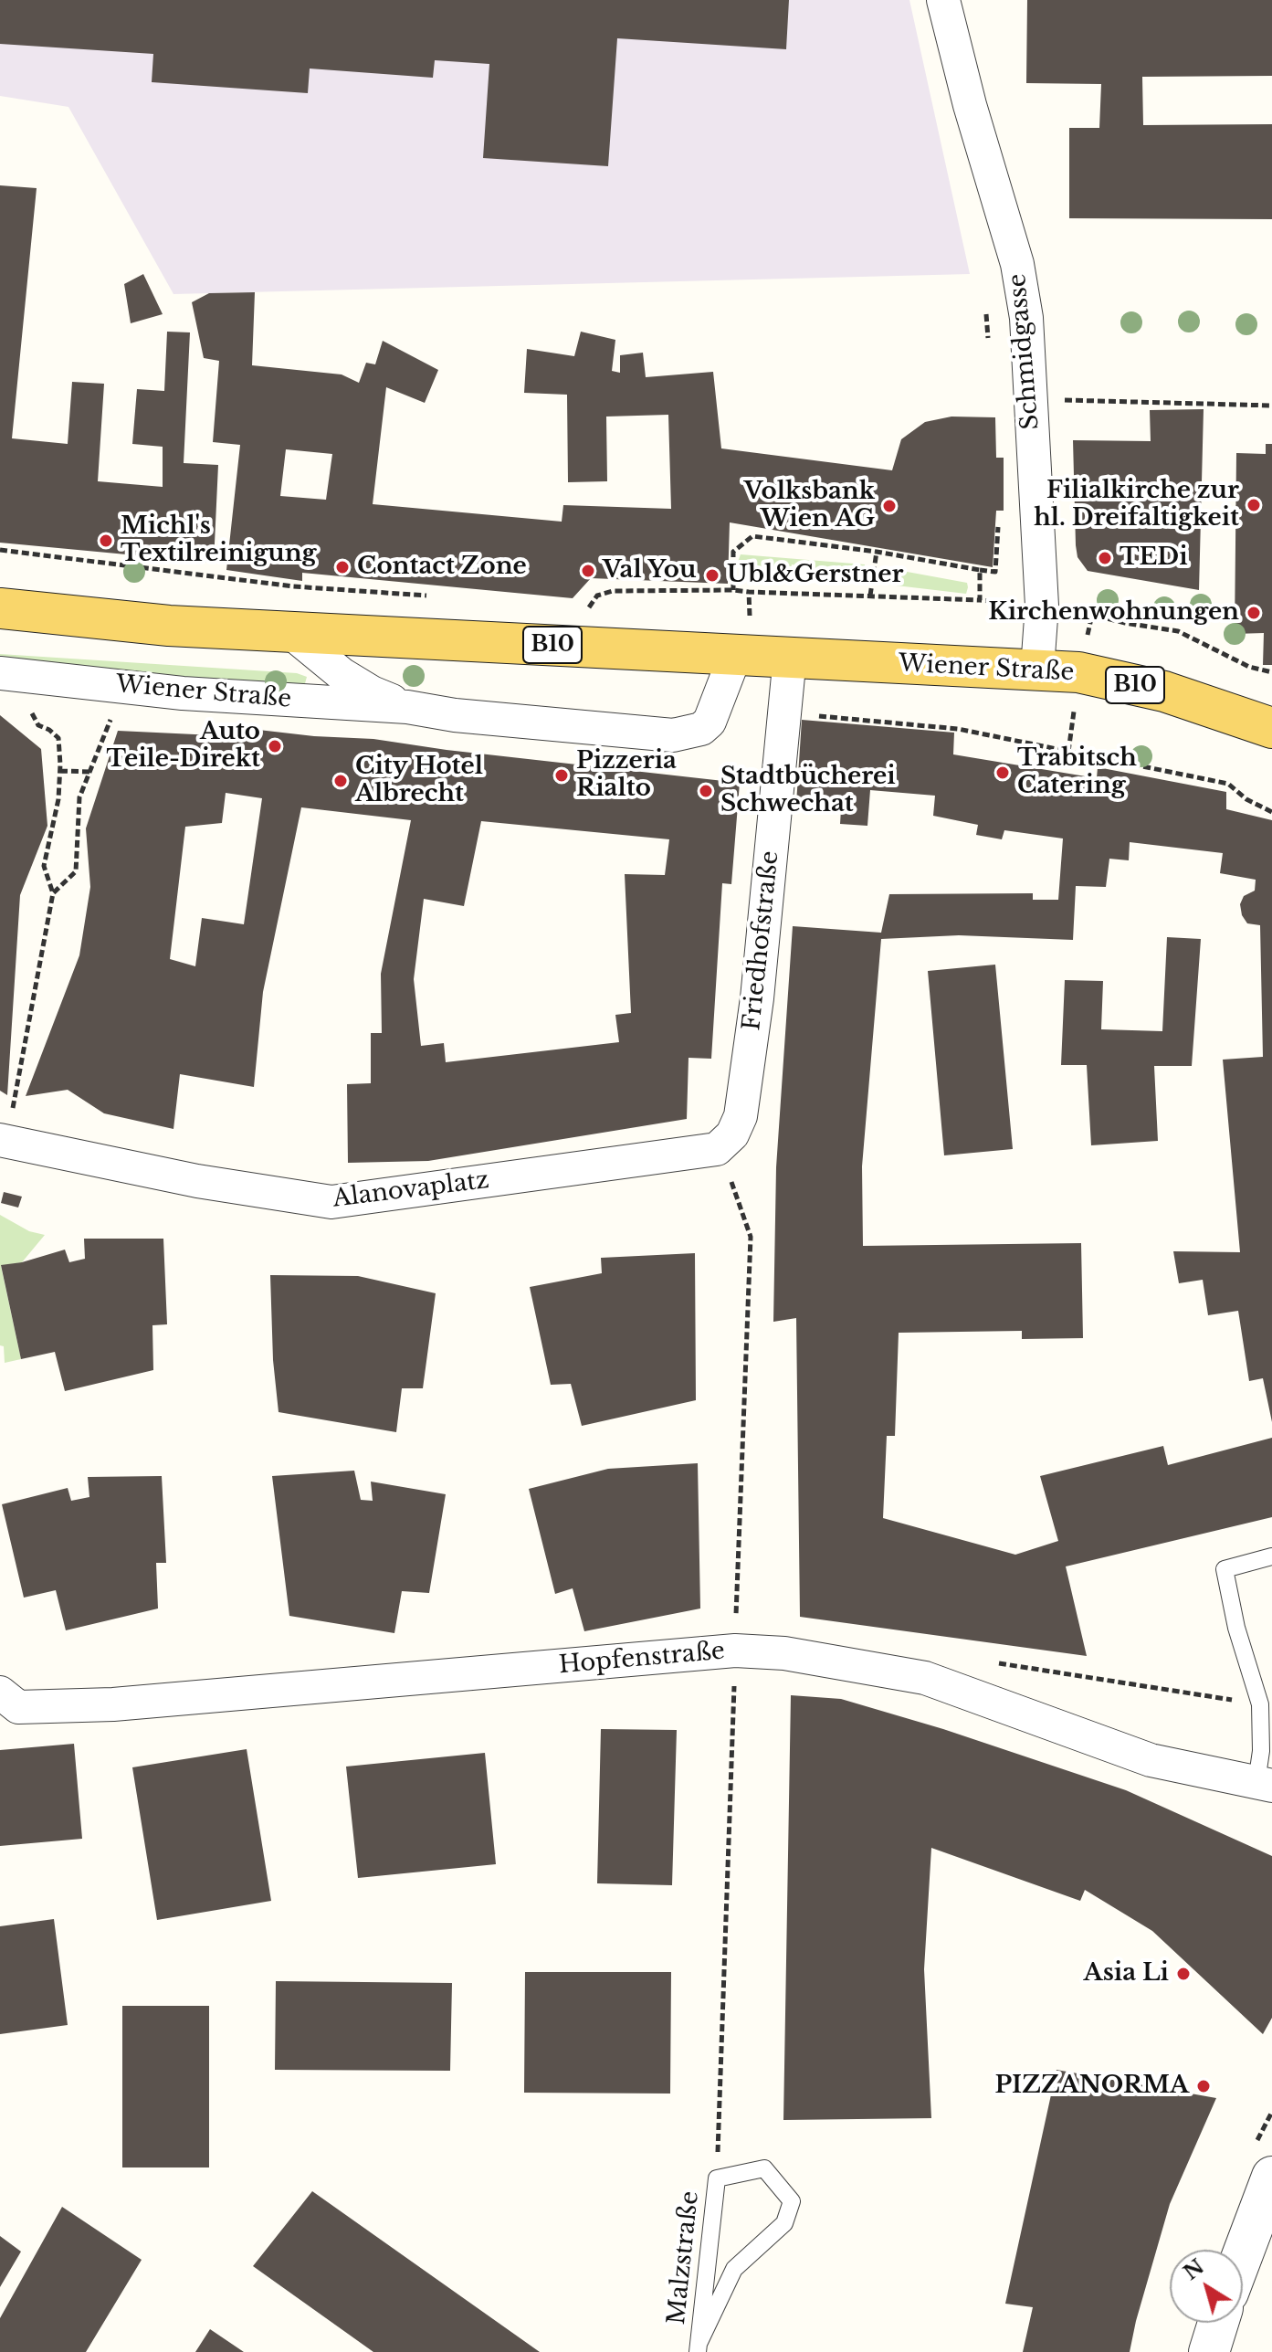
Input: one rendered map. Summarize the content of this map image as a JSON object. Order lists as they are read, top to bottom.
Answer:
{
  "streets": {
    "main road": ["B10", "Wiener Straße"],
    "street": [
      "Schmidgasse",
      "Friedhofstraße",
      "Alanovaplatz",
      "Hopfenstraße"
    ],
    "lane": ["Malzstraße"]
  },
  "crossings": [
    ["Schmidgasse", "Wiener Straße"],
    ["Wiener Straße", "Friedhofstraße"],
    ["Friedhofstraße", "Alanovaplatz"]
  ],
  "places": [
    "Filialkirche zur hl. Dreifaltigkeit",
    "Volksbank Wien AG",
    "Michl's Textilreinigung",
    "TEDi",
    "Contact Zone",
    "Val You",
    "Ubl&Gerstner",
    "Kirchenwohnungen",
    "Auto Teile-Direkt",
    "Trabitsch Catering",
    "Pizzeria Rialto",
    "City Hotel Albrecht",
    "Stadtbücherei Schwechat",
    "Asia Li",
    "PIZZANORMA"
  ],
  "north": "top left"
}
